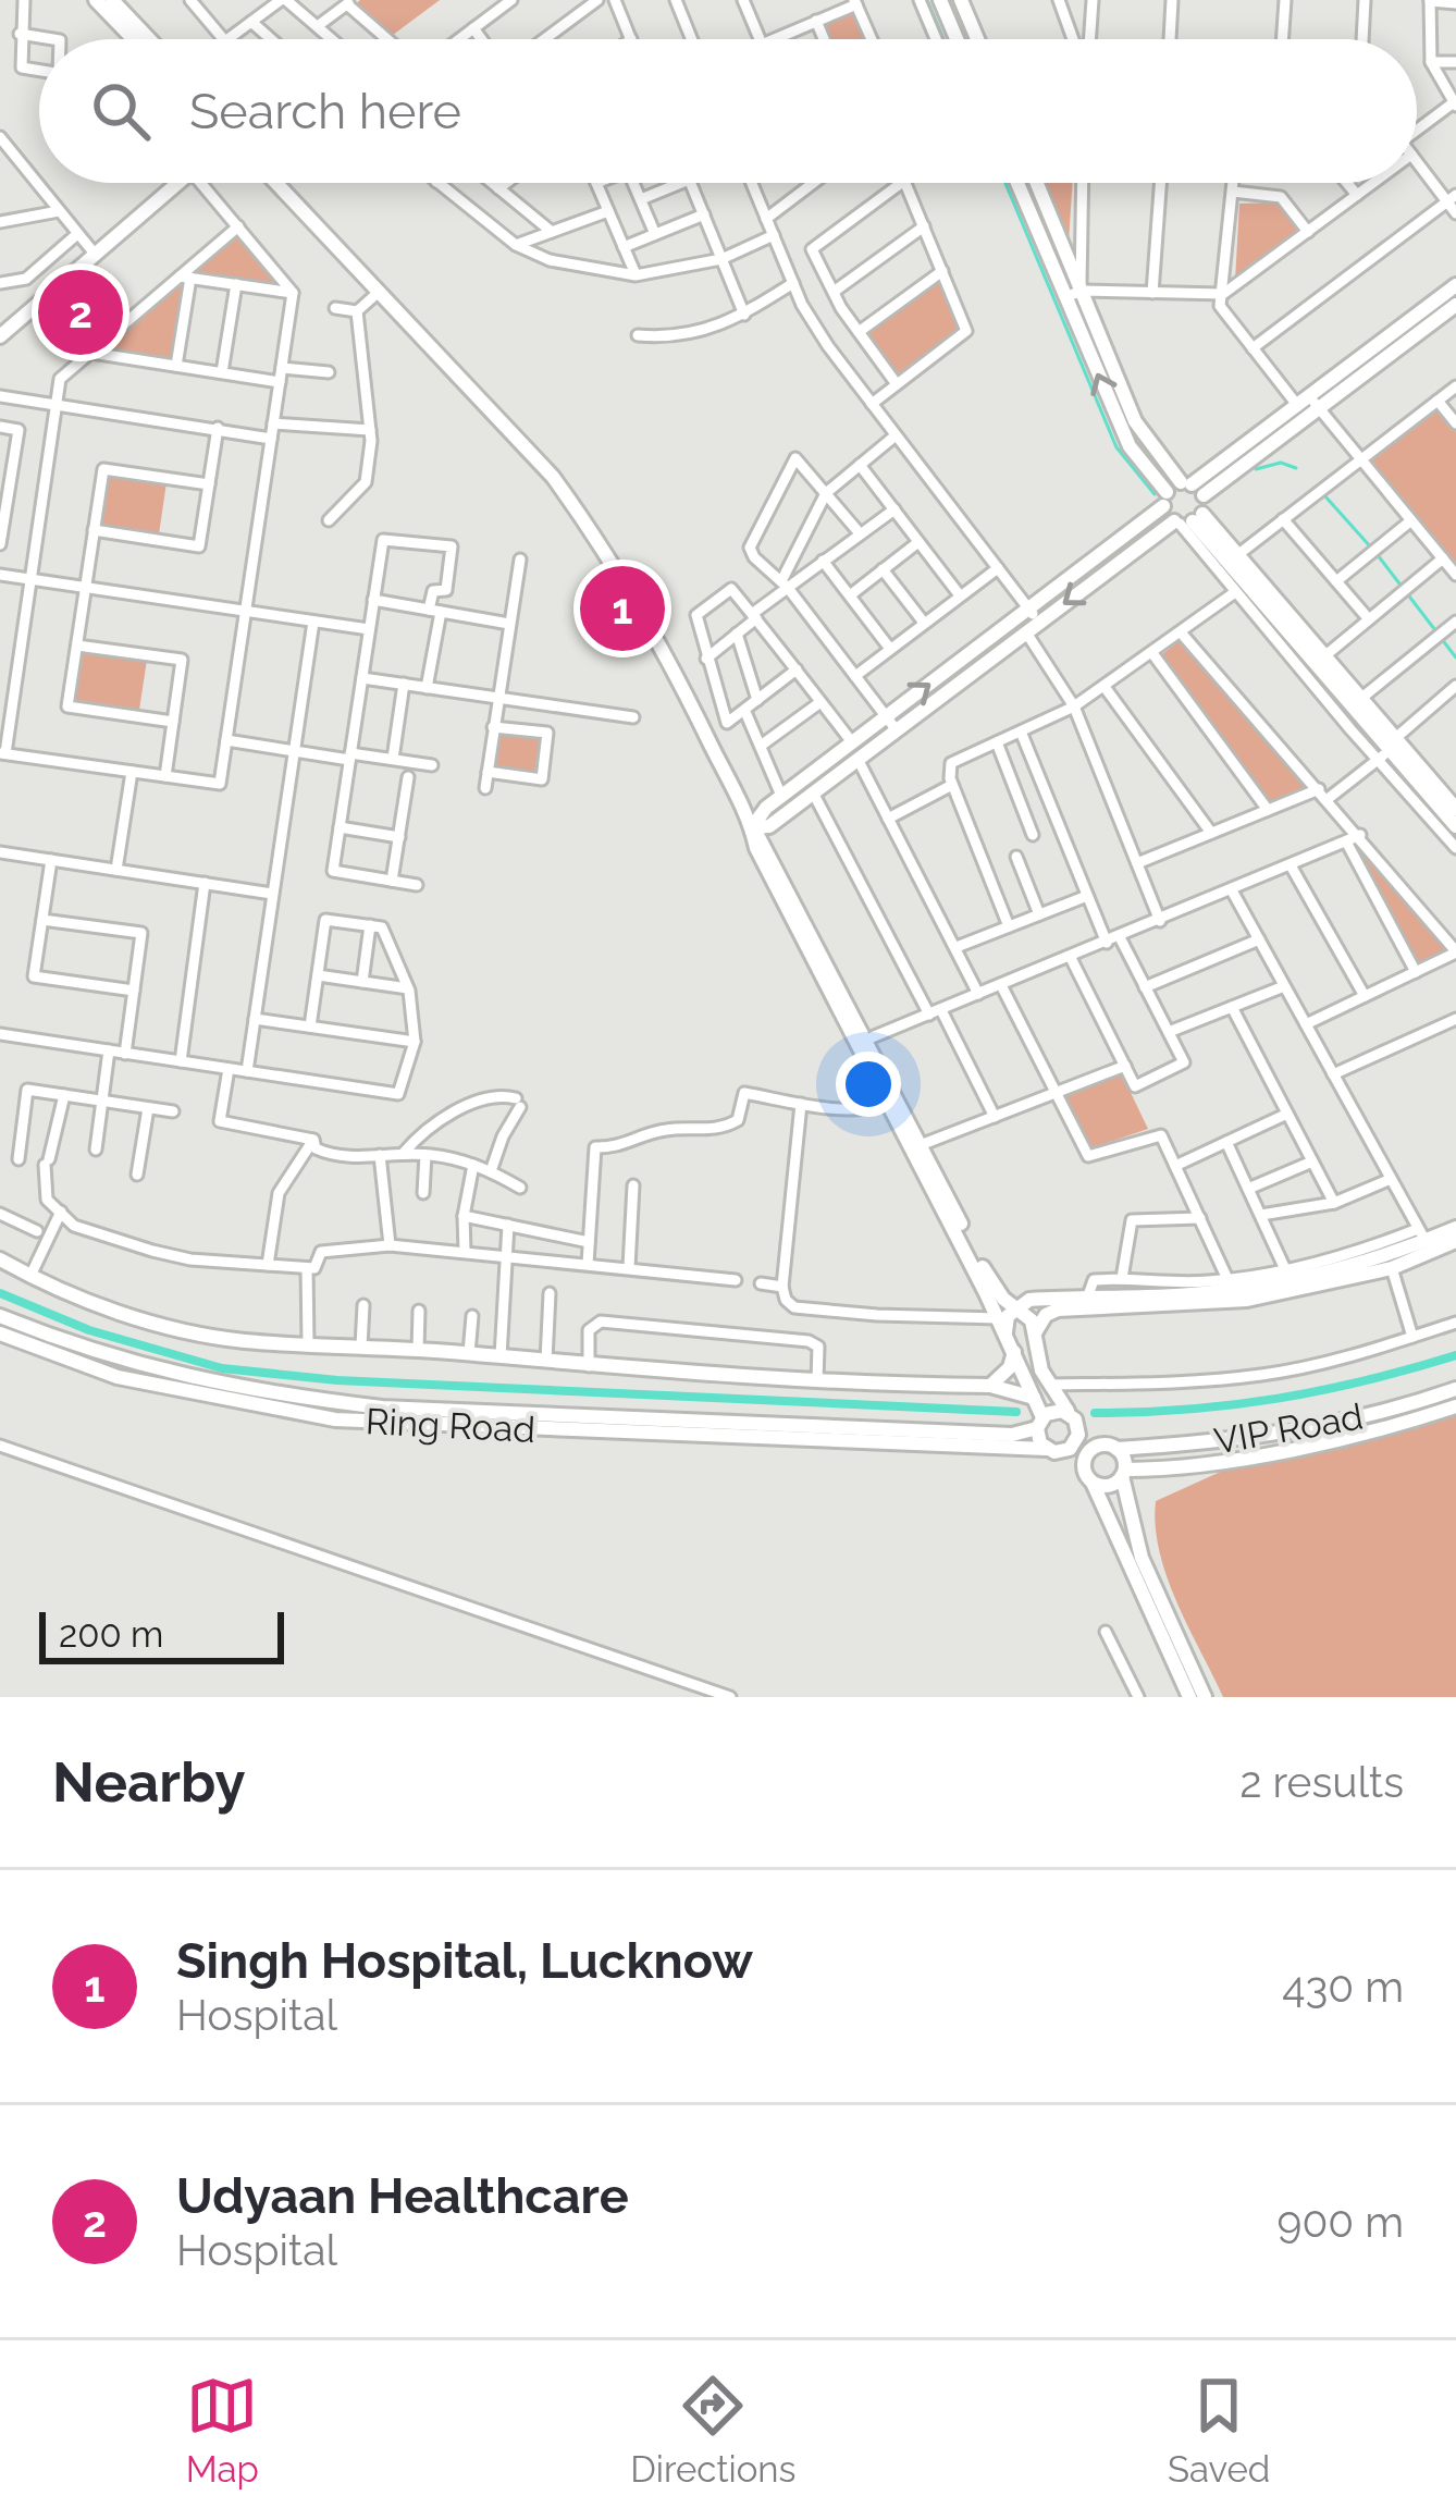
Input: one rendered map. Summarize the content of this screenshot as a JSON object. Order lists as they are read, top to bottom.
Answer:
{
  "streets": {
    "street": ["Ring Road", "VIP Road"]
  },
  "scale_bar": "200 m",
  "page": {
    "search": "Search here",
    "pins": ["2", "1"],
    "scale": "200 m",
    "heading": ["Nearby", "2 results"],
    "list": [
      {
        "mark": "1",
        "name": "Singh Hospital, Lucknow",
        "note": "Hospital",
        "value": "430 m"
      },
      {
        "mark": "2",
        "name": "Udyaan Healthcare",
        "note": "Hospital",
        "value": "900 m"
      }
    ],
    "nav": ["Map", "Directions", "Saved"]
  }
}
